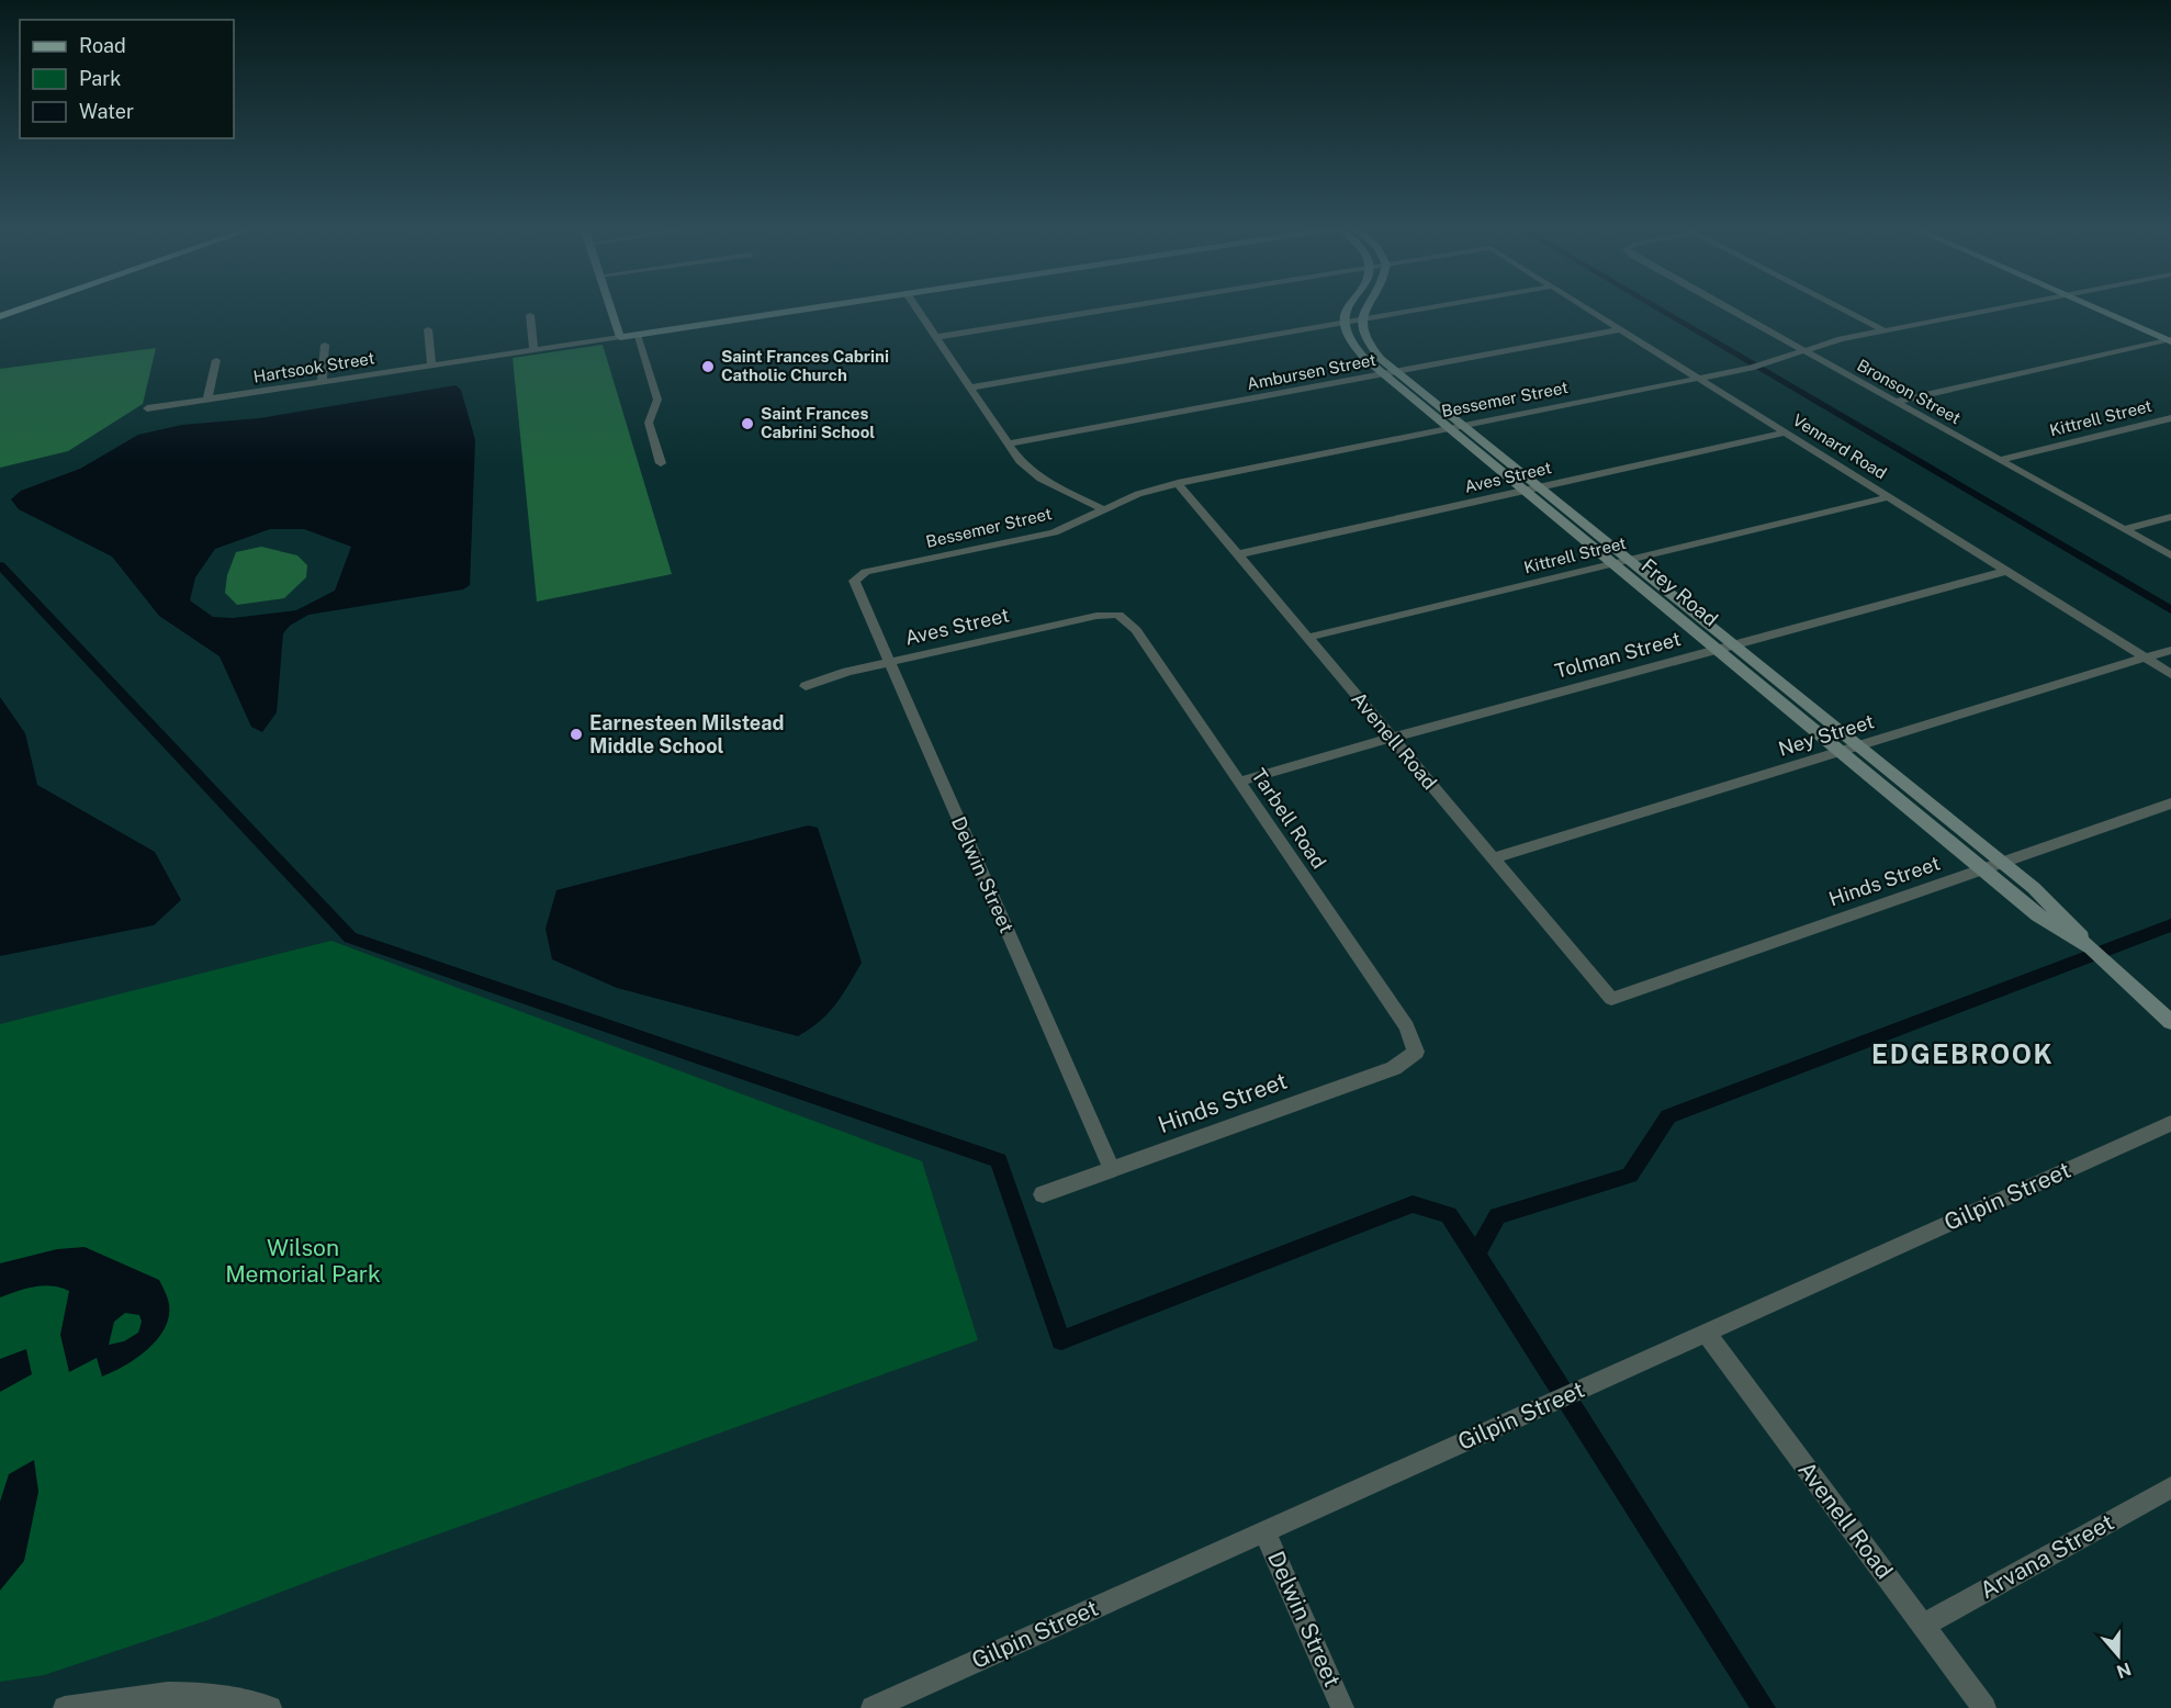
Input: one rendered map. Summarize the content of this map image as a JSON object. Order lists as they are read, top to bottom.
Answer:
{
  "streets": {
    "street": [
      "Hartsook Street",
      "Ambursen Street",
      "Bronson Street",
      "Bessemer Street",
      "Kittrell Street",
      "Vennard Road",
      "Aves Street",
      "Frey Road",
      "Tolman Street",
      "Ney Street",
      "Avenell Road",
      "Tarbell Road",
      "Delwin Street",
      "Hinds Street",
      "Gilpin Street",
      "Arvana Street"
    ]
  },
  "crossings": [
    ["Ambursen Street", "Vennard Road"],
    ["Ambursen Street", "Frey Road"],
    ["Bronson Street", "Bessemer Street"],
    ["Bronson Street", "Kittrell Street"],
    ["Bessemer Street", "Vennard Road"],
    ["Bessemer Street", "Frey Road"],
    ["Bessemer Street", "Avenell Road"],
    ["Bessemer Street", "Delwin Street"],
    ["Kittrell Street", "Vennard Road"],
    ["Kittrell Street", "Frey Road"],
    ["Kittrell Street", "Avenell Road"],
    ["Vennard Road", "Aves Street"],
    ["Vennard Road", "Tolman Street"],
    ["Vennard Road", "Ney Street"],
    ["Aves Street", "Frey Road"],
    ["Aves Street", "Avenell Road"],
    ["Aves Street", "Tarbell Road"],
    ["Aves Street", "Delwin Street"],
    ["Frey Road", "Tolman Street"],
    ["Frey Road", "Ney Street"],
    ["Frey Road", "Hinds Street"],
    ["Tolman Street", "Avenell Road"],
    ["Tolman Street", "Tarbell Road"],
    ["Ney Street", "Avenell Road"],
    ["Avenell Road", "Hinds Street"],
    ["Avenell Road", "Gilpin Street"],
    ["Avenell Road", "Arvana Street"],
    ["Tarbell Road", "Hinds Street"],
    ["Delwin Street", "Hinds Street"],
    ["Delwin Street", "Gilpin Street"]
  ],
  "districts": ["EDGEBROOK"],
  "parks": ["Wilson Memorial Park"],
  "places": ["Saint Frances Cabrini Catholic Church", "Saint Frances Cabrini School", "Earnesteen Milstead Middle School"],
  "legend": ["Road", "Park", "Water"],
  "north": "bottom"
}
